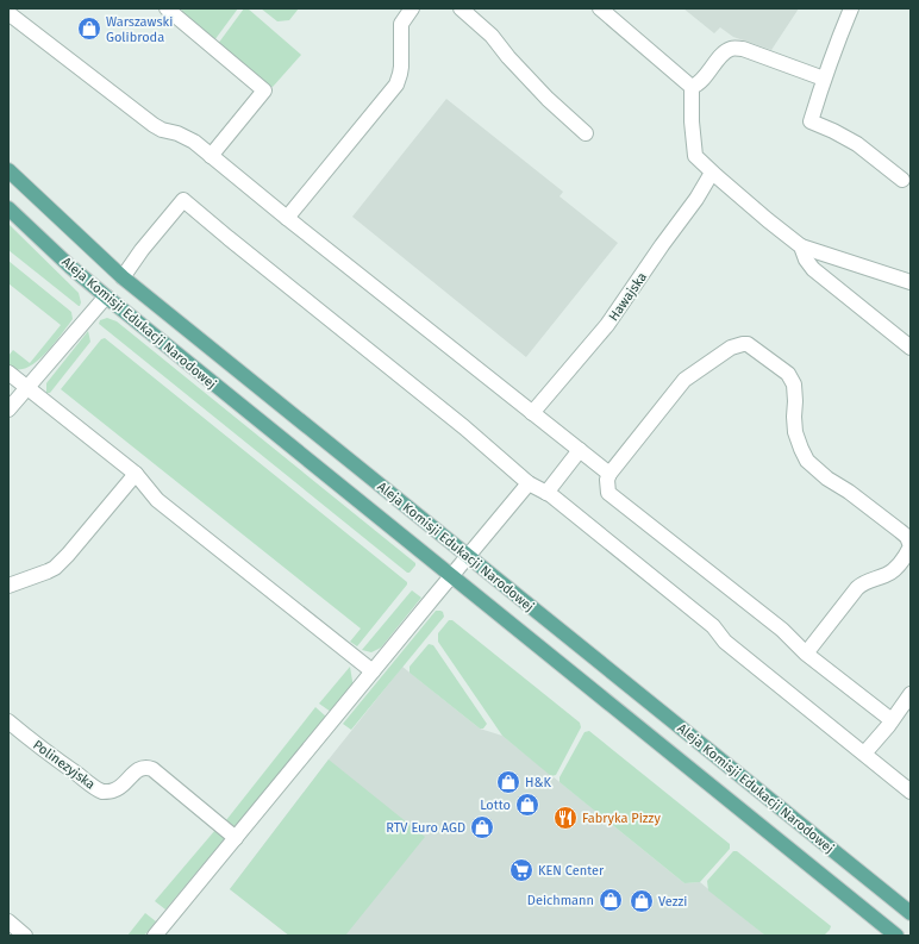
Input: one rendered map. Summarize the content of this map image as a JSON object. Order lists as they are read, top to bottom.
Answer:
{
  "streets": {
    "main road": ["Aleja Komisji Edukacji Narodowej"],
    "street": ["Hawajska", "Polinezyjska"]
  },
  "places": {
    "shop": [
      "Warszawski Golibroda",
      "H&K",
      "Lotto",
      "RTV Euro AGD",
      "Deichmann",
      "Vezzi"
    ],
    "restaurant": ["Fabryka Pizzy"],
    "supermarket": ["KEN Center"]
  }
}
